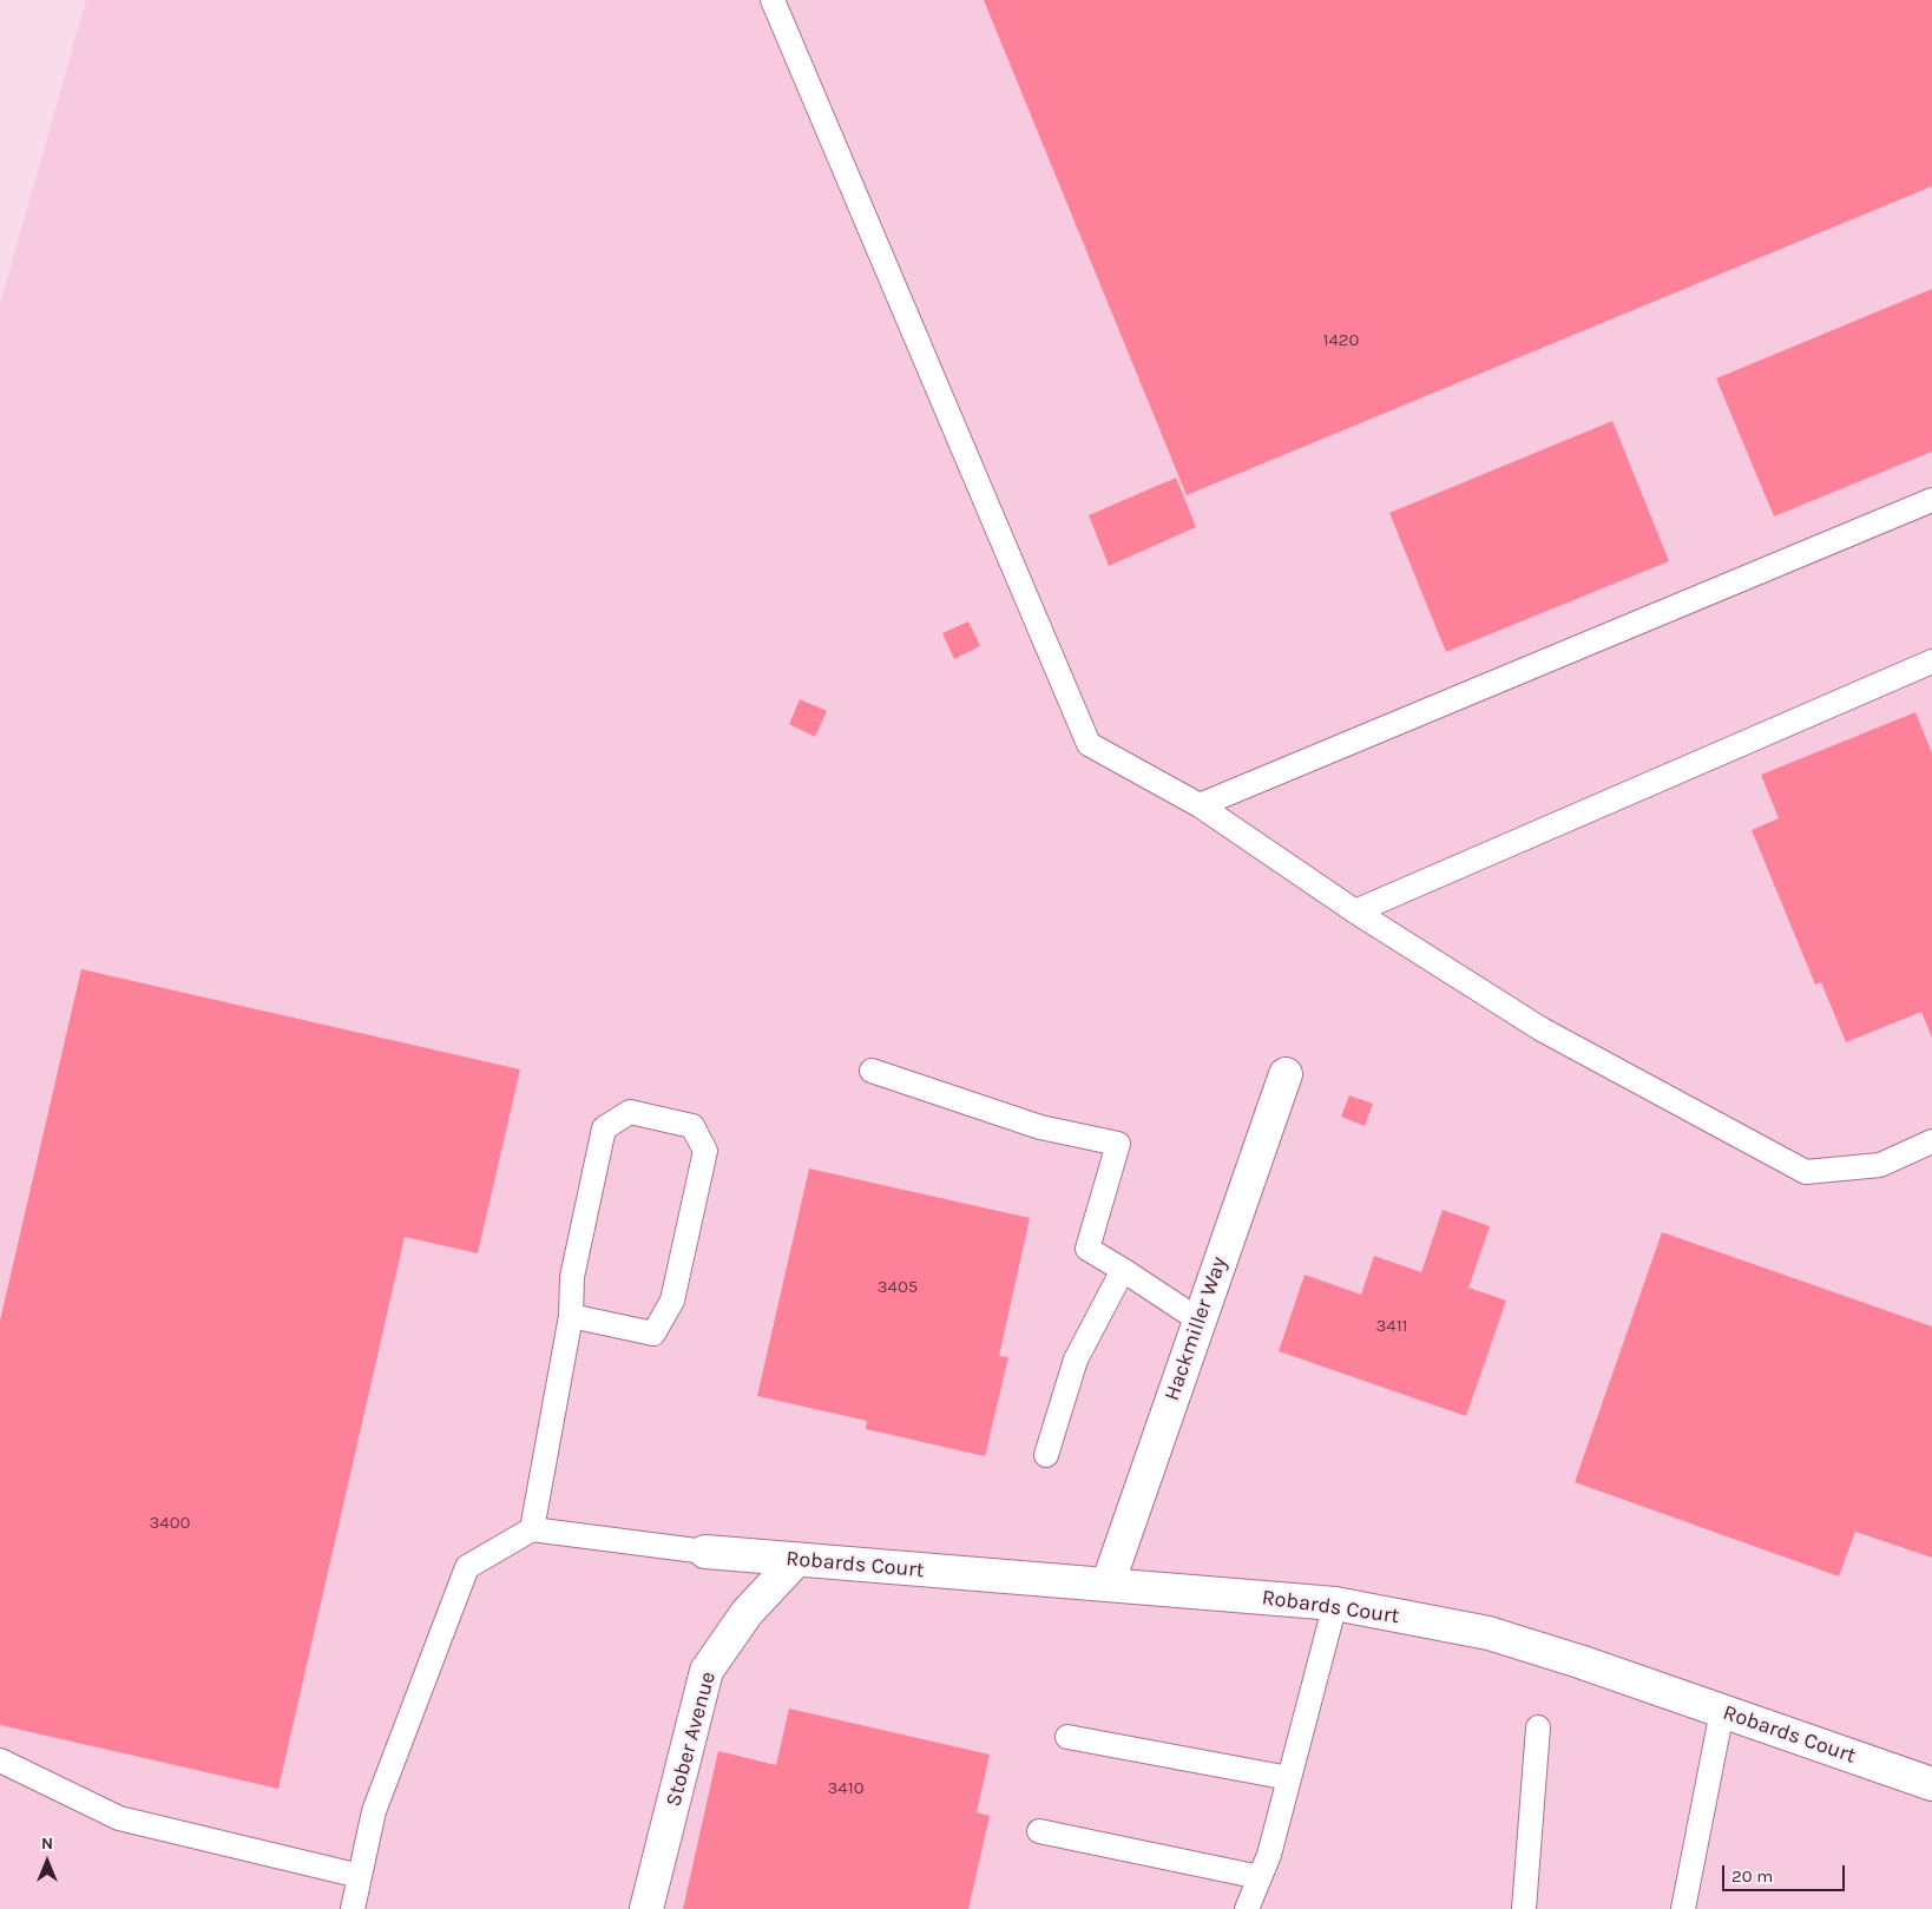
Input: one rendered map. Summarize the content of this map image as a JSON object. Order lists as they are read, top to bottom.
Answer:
{
  "streets": {
    "street": ["Hackmiller Way", "Robards Court", "Stober Avenue"]
  },
  "crossings": [
    ["Hackmiller Way", "Robards Court"],
    ["Robards Court", "Stober Avenue"]
  ],
  "house_numbers": [
    "1420",
    "3405",
    "3411",
    "3400",
    "3410"
  ],
  "scale_bar": "20 m",
  "north": "top"
}
